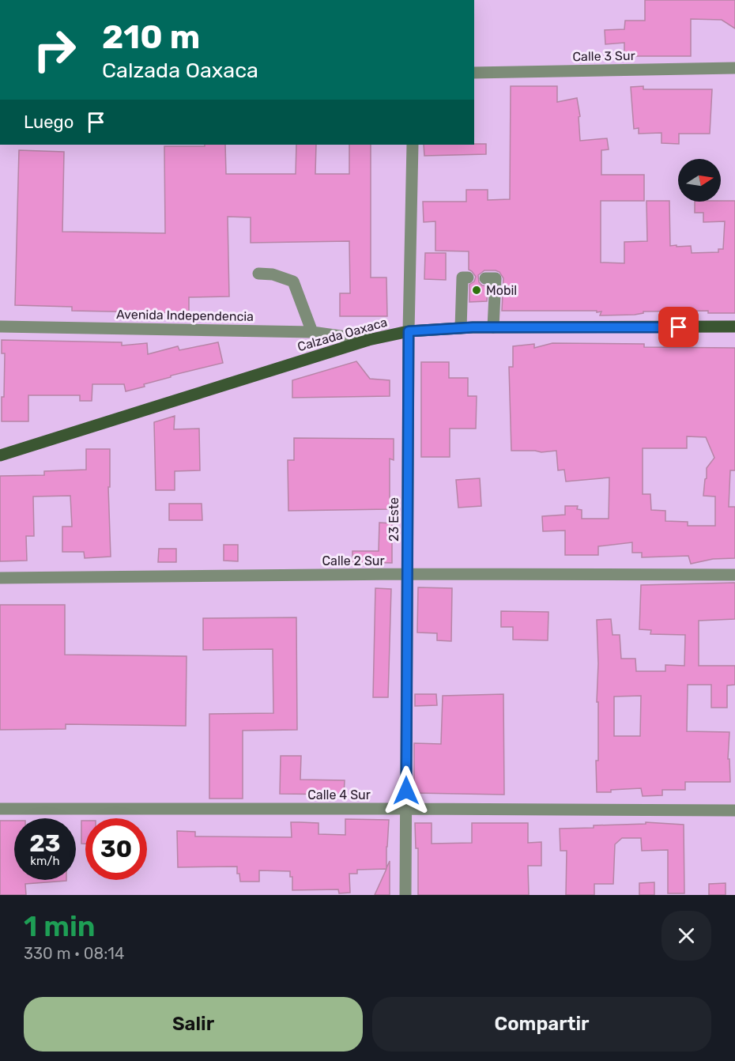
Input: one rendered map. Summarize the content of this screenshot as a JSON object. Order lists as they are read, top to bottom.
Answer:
{
  "streets": {
    "main road": ["Calzada Oaxaca"],
    "street": [
      "Calle 3 Sur",
      "Avenida Independencia",
      "23 Este",
      "Calle 2 Sur",
      "Calle 4 Sur"
    ]
  },
  "crossings": [
    ["Avenida Independencia", "Calzada Oaxaca"],
    ["Calzada Oaxaca", "23 Este"],
    ["23 Este", "Calle 2 Sur"],
    ["23 Este", "Calle 4 Sur"]
  ],
  "places": ["Mobil"],
  "north": "right",
  "page": {
    "turn": ["210 m", "Calzada Oaxaca"],
    "then": "Luego",
    "speed": "23 km/h",
    "limit": "30",
    "heading": ["1 min", "330 m · 08:14"],
    "buttons": ["Salir", "Compartir"]
  }
}
